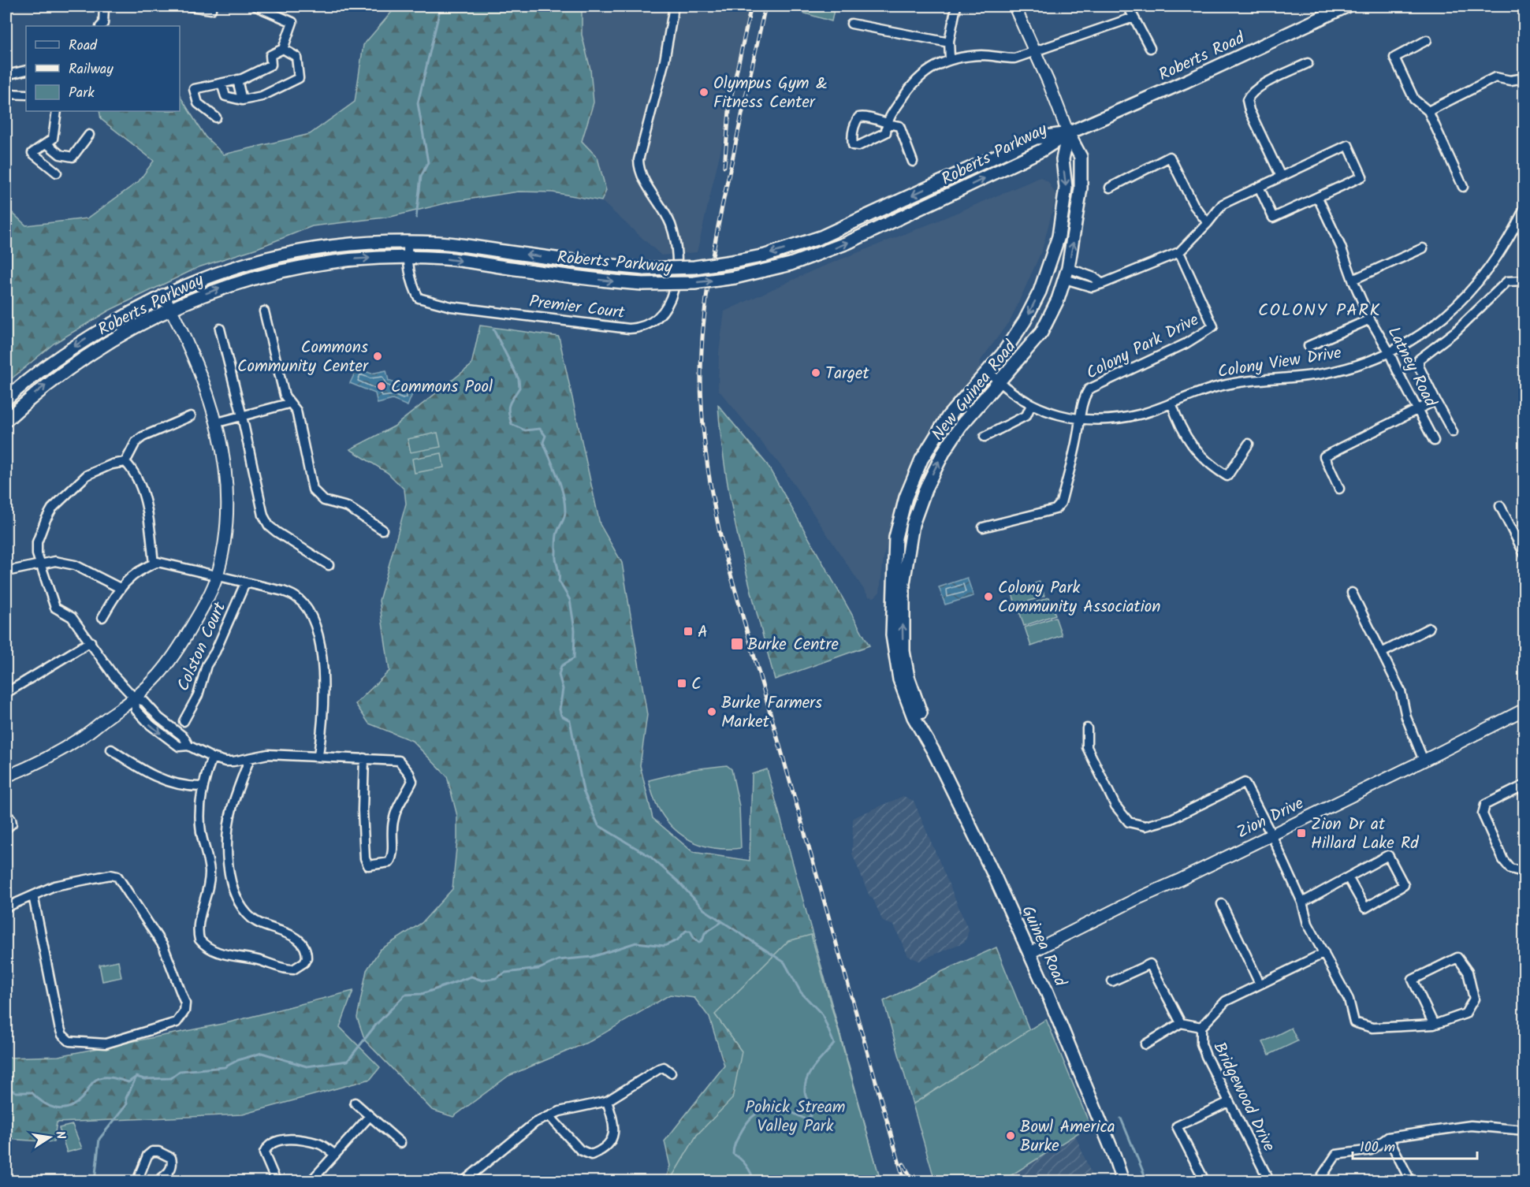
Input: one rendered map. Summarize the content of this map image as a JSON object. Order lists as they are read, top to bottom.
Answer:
{
  "streets": {
    "main road": [
      "Roberts Road",
      "Roberts Parkway",
      "New Guinea Road",
      "Guinea Road"
    ],
    "street": [
      "Premier Court",
      "Colony Park Drive",
      "Colony View Drive",
      "Latney Road",
      "Colston Court",
      "Zion Drive",
      "Bridgewood Drive"
    ]
  },
  "crossings": [
    ["Roberts Road", "Roberts Parkway"],
    ["Roberts Road", "New Guinea Road"],
    ["Roberts Parkway", "Premier Court"],
    ["Roberts Parkway", "New Guinea Road"],
    ["Colony Park Drive", "Colony View Drive"],
    ["Colony View Drive", "Latney Road"],
    ["Colony View Drive", "New Guinea Road"],
    ["New Guinea Road", "Guinea Road"],
    ["Zion Drive", "Guinea Road"]
  ],
  "districts": ["COLONY PARK"],
  "parks": ["Pohick Stream Valley Park"],
  "places": {
    "other": [
      "Olympus Gym & Fitness Center",
      "Commons Community Center",
      "Target",
      "Commons Pool",
      "Colony Park Community Association",
      "Burke Farmers Market",
      "Bowl America Burke"
    ],
    "transit": [
      "A",
      "Burke Centre",
      "C",
      "Zion Dr at Hillard Lake Rd"
    ]
  },
  "legend": ["Road", "Railway", "Park"],
  "scale_bar": "100 m",
  "north": "right"
}
